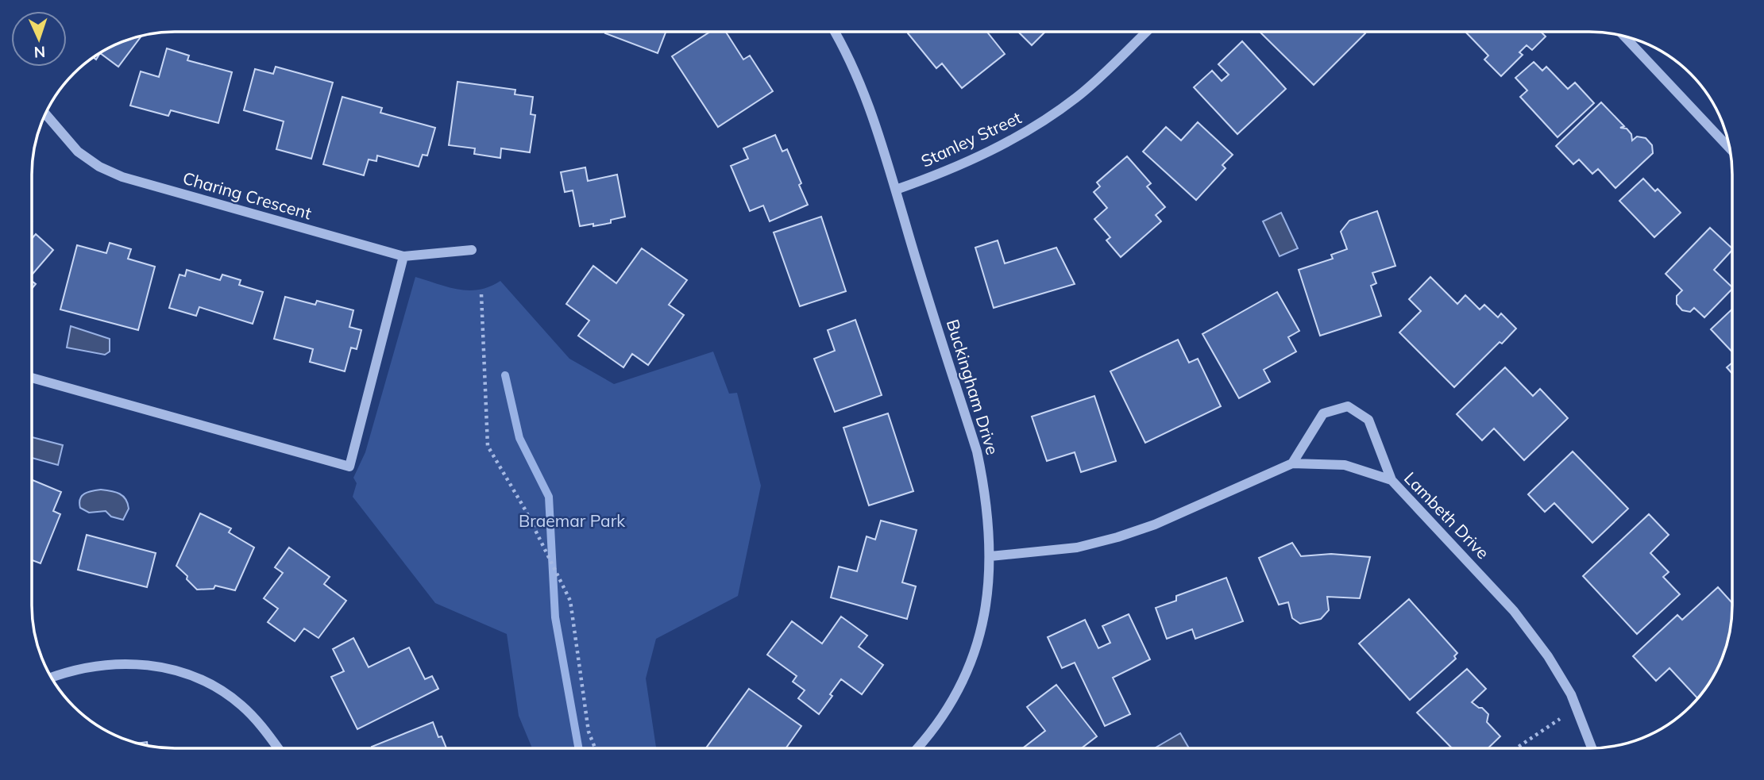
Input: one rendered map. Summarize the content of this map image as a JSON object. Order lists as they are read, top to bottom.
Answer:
{
  "streets": {
    "street": [
      "Stanley Street",
      "Charing Crescent",
      "Buckingham Drive",
      "Lambeth Drive"
    ]
  },
  "crossings": [
    ["Stanley Street", "Buckingham Drive"],
    ["Buckingham Drive", "Lambeth Drive"]
  ],
  "parks": ["Braemar Park"],
  "north": "bottom"
}
